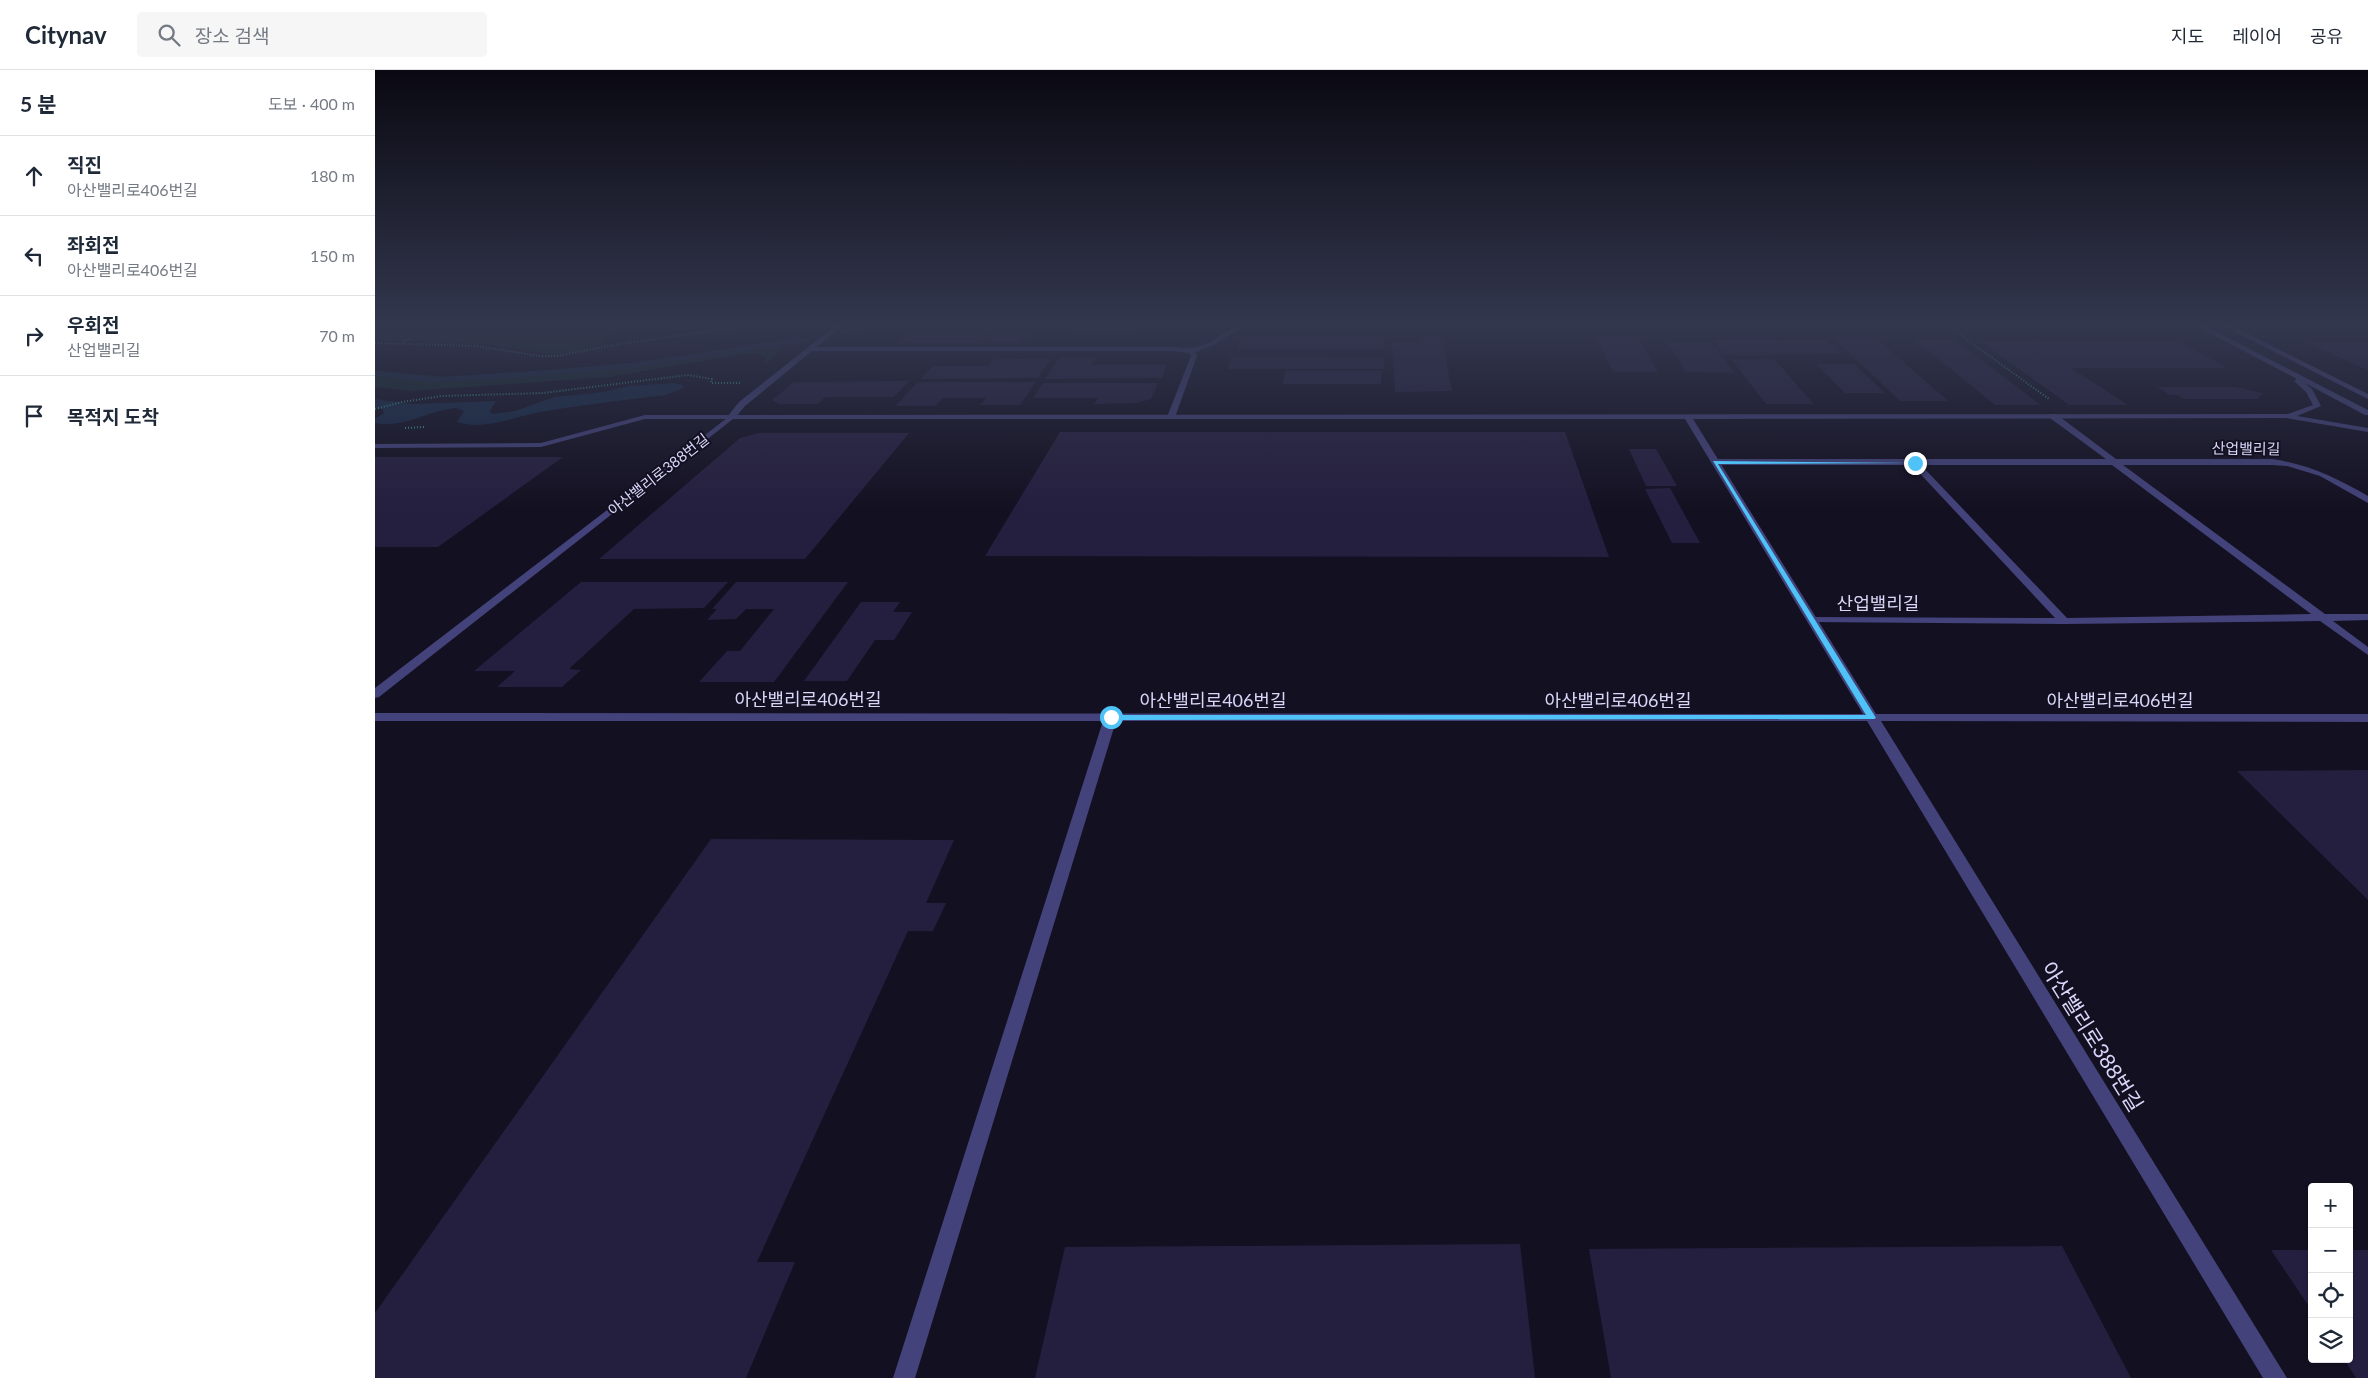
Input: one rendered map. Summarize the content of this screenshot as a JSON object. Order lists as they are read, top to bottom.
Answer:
{
  "streets": {
    "street": ["산업밸리길", "아산밸리로388번길", "아산밸리로406번길"]
  },
  "crossings": [
    ["아산밸리로388번길", "아산밸리로406번길"]
  ],
  "page": {
    "header": "Citynav",
    "search": "장소 검색",
    "nav": ["지도", "레이어", "공유"],
    "heading": ["5 분", "도보 · 400 m"],
    "list": [
      ["직진", "아산밸리로406번길", "180 m"],
      ["좌회전", "아산밸리로406번길", "150 m"],
      ["우회전", "산업밸리길", "70 m"],
      "목적지 도착"
    ],
    "map_buttons": ["+", "−"]
  }
}
